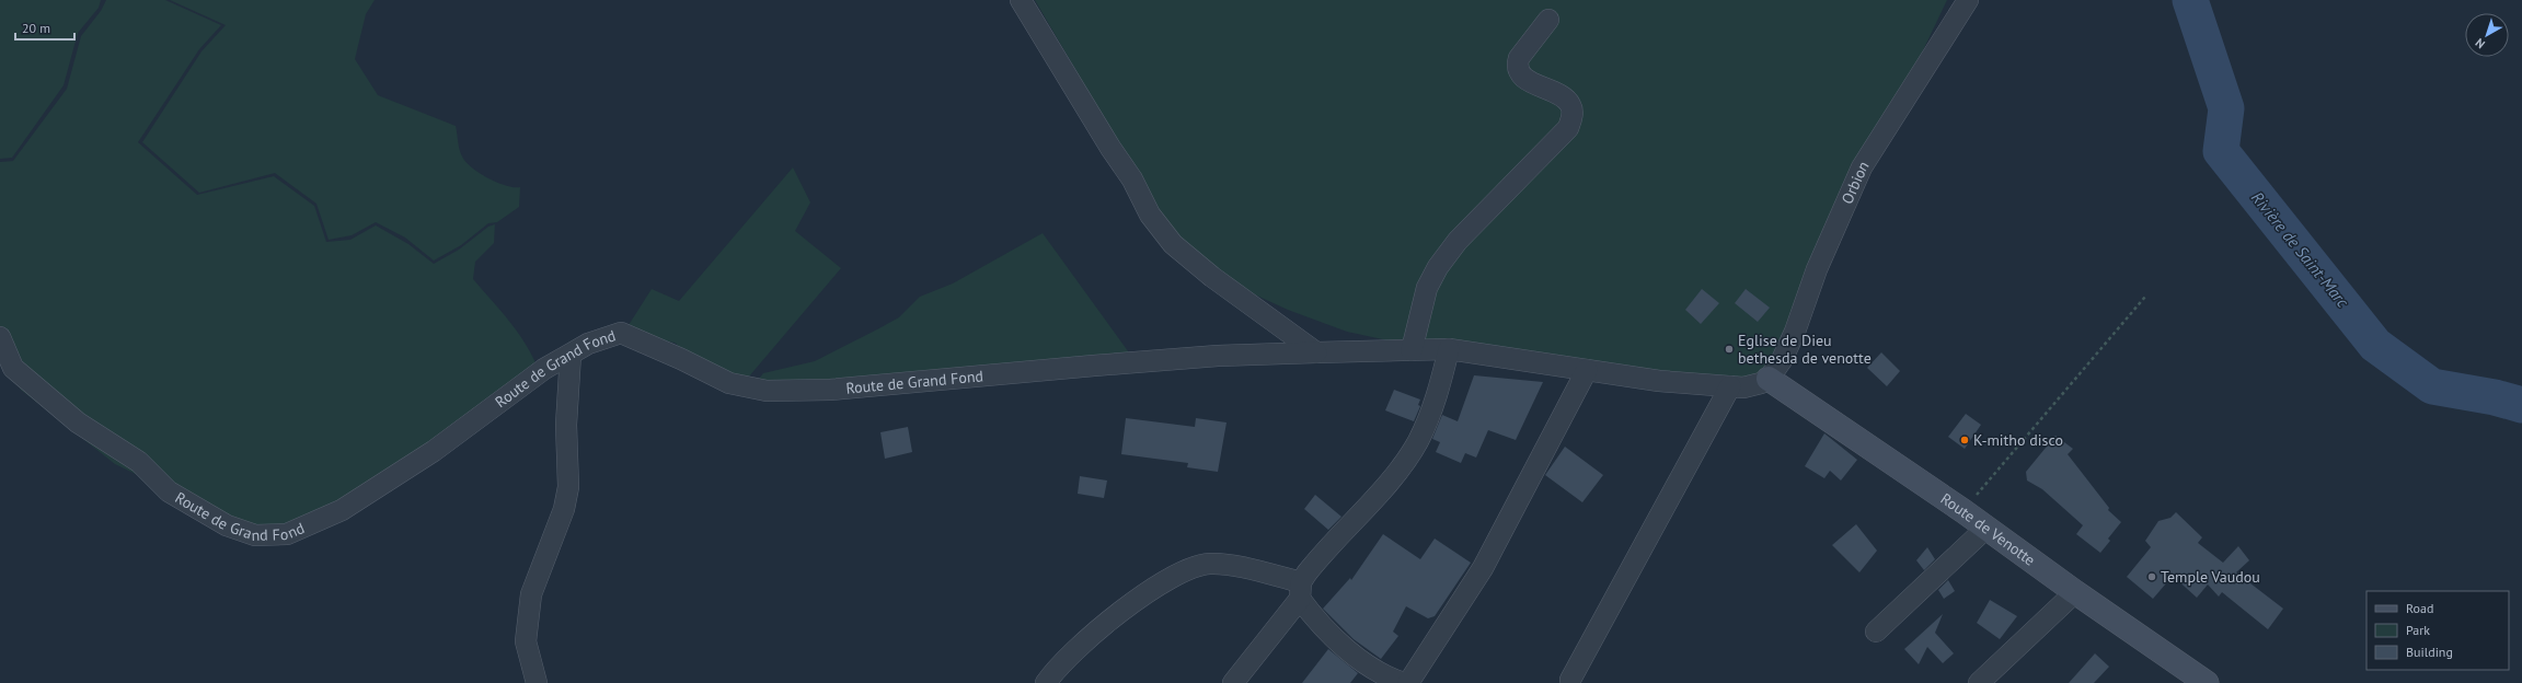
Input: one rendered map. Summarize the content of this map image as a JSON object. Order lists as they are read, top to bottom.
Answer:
{
  "streets": {
    "street": ["Orbion", "Route de Grand Fond", "Route de Venotte"]
  },
  "crossings": [
    ["Orbion", "Route de Grand Fond"],
    ["Orbion", "Route de Venotte"],
    ["Route de Grand Fond", "Route de Venotte"]
  ],
  "water": ["Rivière de Saint-Marc"],
  "places": ["Eglise de Dieu bethesda de venotte", "K-mitho disco", "Temple Vaudou"],
  "legend": ["Road", "Park", "Building"],
  "scale_bar": "20 m",
  "north": "bottom left"
}
